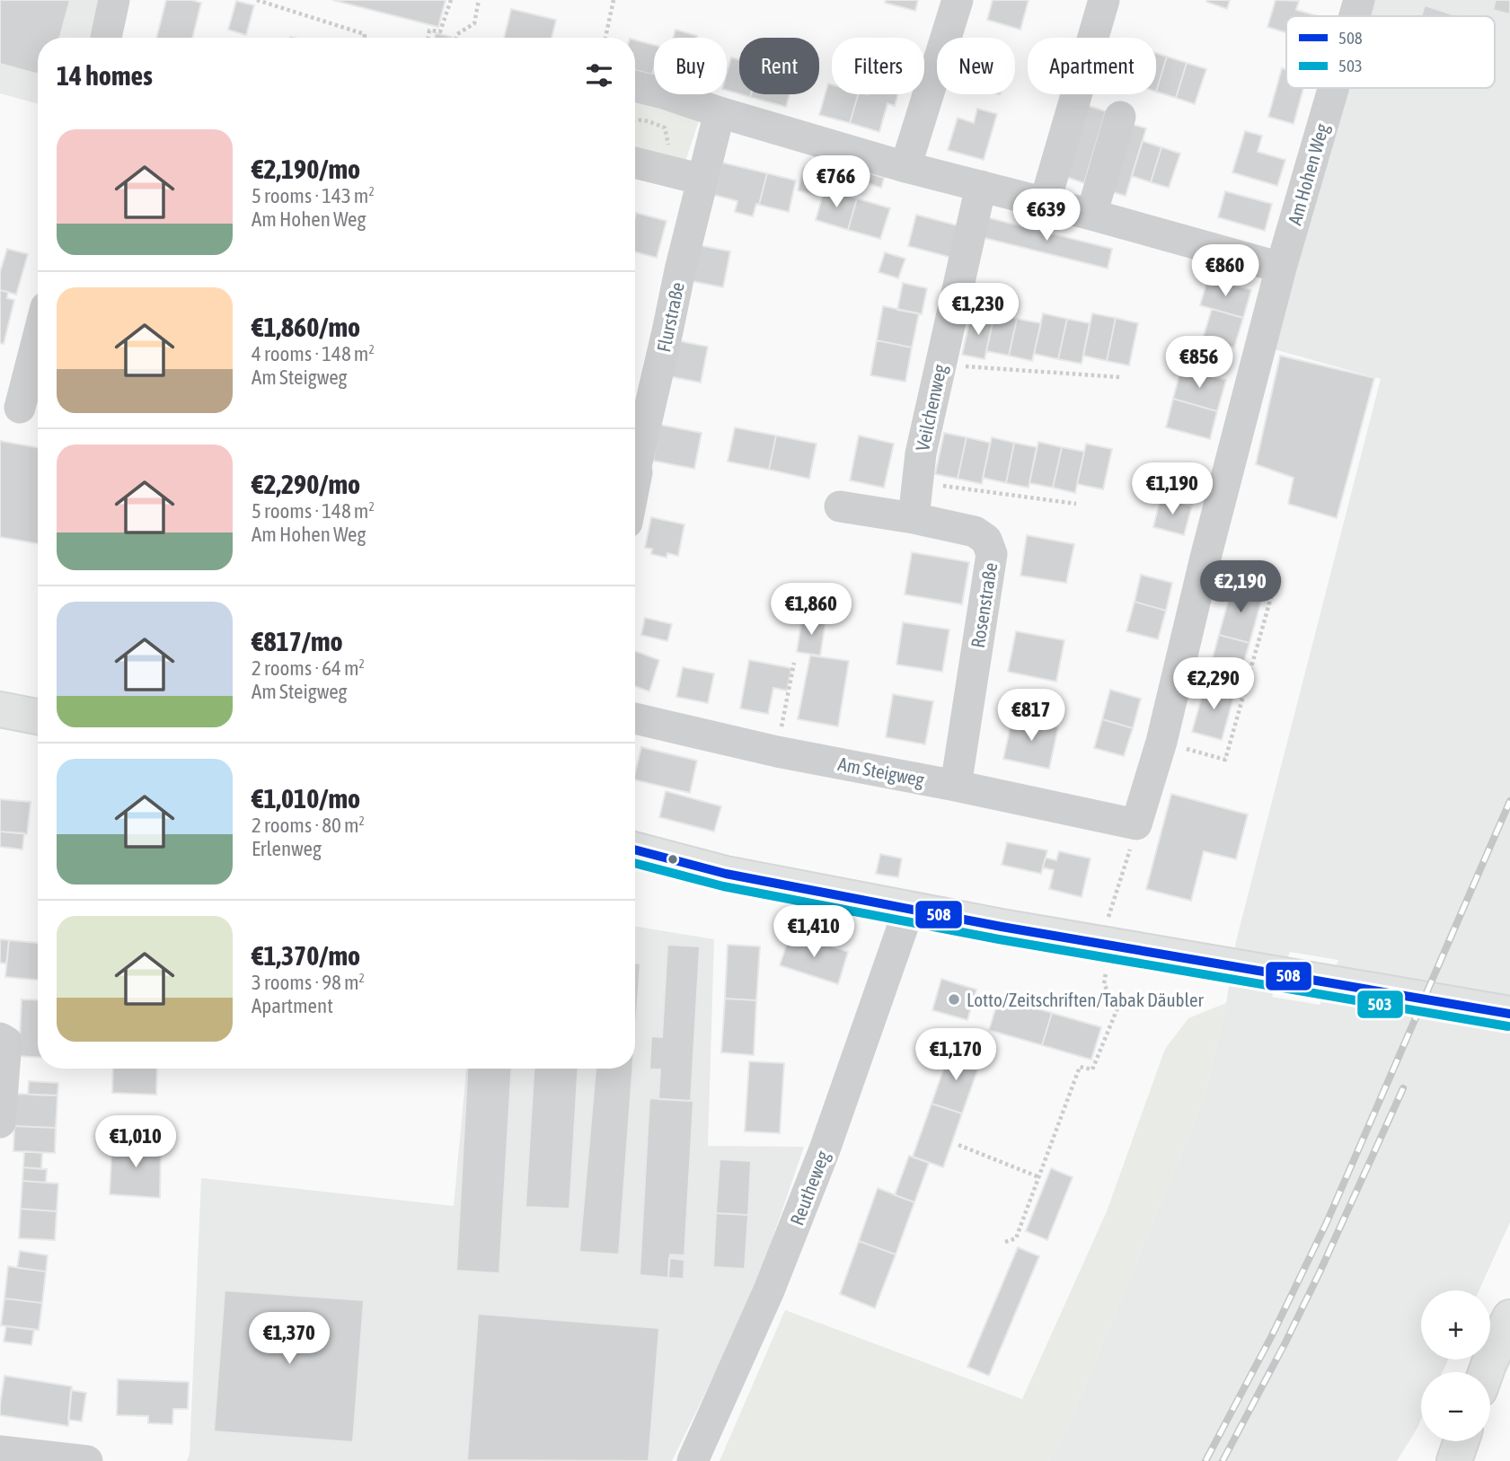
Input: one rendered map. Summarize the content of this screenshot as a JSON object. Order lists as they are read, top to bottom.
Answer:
{
  "streets": {
    "street": [
      "Am Hohen Weg",
      "Flurstraße",
      "Veilchenweg",
      "Rosenstraße",
      "Am Steigweg",
      "Reutheweg"
    ]
  },
  "crossings": [
    ["Am Hohen Weg", "Am Steigweg"],
    ["Rosenstraße", "Am Steigweg"]
  ],
  "places": ["Lotto/Zeitschriften/Tabak Däubler"],
  "lines": ["transit line 508", "transit line 503"],
  "legend": ["508", "503"],
  "page": {
    "chip": [
      "Buy",
      "Rent",
      "Filters",
      "New",
      "Apartment"
    ],
    "heading": "14 homes",
    "list": [
      {
        "name": "€2,190/mo",
        "note": "5 rooms · 143 m² · Am Hohen Weg"
      },
      {
        "name": "€1,860/mo",
        "note": "4 rooms · 148 m² · Am Steigweg"
      },
      {
        "name": "€2,290/mo",
        "note": "5 rooms · 148 m² · Am Hohen Weg"
      },
      {
        "name": "€817/mo",
        "note": "2 rooms · 64 m² · Am Steigweg"
      },
      {
        "name": "€1,010/mo",
        "note": "2 rooms · 80 m² · Erlenweg"
      },
      {
        "name": "€1,370/mo",
        "note": "3 rooms · 98 m² · Apartment"
      }
    ],
    "price": [
      "€766",
      "€639",
      "€860",
      "€1,230",
      "€856",
      "€1,190",
      "€2,190",
      "€1,860",
      "€2,290",
      "€817",
      "€1,410",
      "€1,170",
      "€1,010",
      "€1,370"
    ],
    "map_buttons": ["+", "−"]
  }
}
